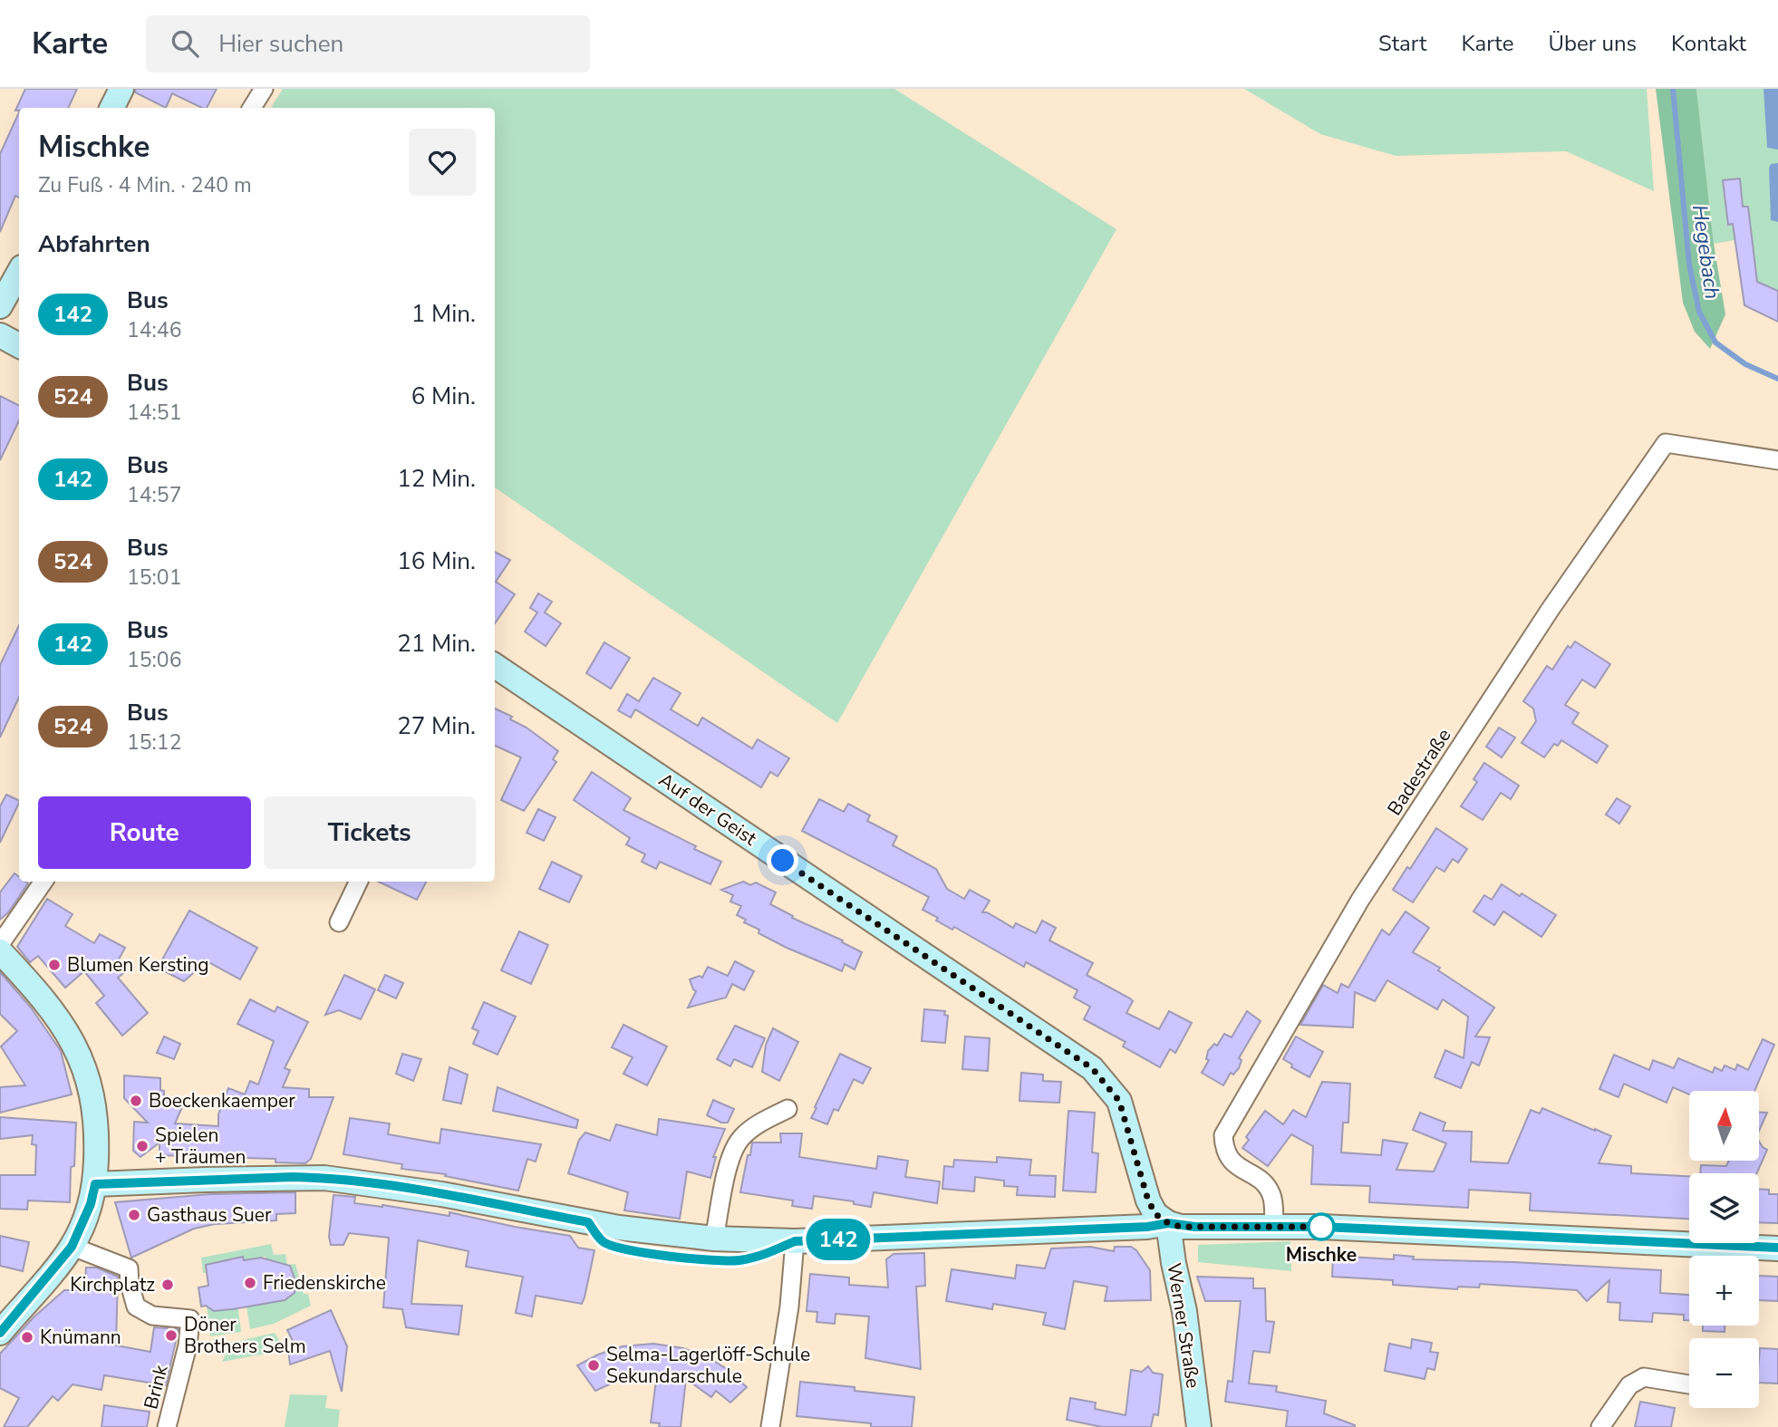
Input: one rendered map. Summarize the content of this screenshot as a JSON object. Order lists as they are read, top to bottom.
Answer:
{
  "streets": {
    "street": [
      "Badestraße",
      "Auf der Geist",
      "Werner Straße",
      "Brink"
    ]
  },
  "crossings": [
    ["Auf der Geist", "Werner Straße"]
  ],
  "water": ["Hegebach"],
  "places": [
    "Blumen Kersting",
    "Boeckenkaemper",
    "Spielen + Träumen",
    "Gasthaus Suer",
    "Mischke",
    "Friedenskirche",
    "Kirchplatz",
    "Döner Brothers Selm",
    "Knümann",
    "Selma-Lagerlöff-Schule Sekundarschule"
  ],
  "lines": ["bus line 142"],
  "north": "top",
  "page": {
    "header": "Karte",
    "search": "Hier suchen",
    "nav": [
      "Start",
      "Karte",
      "Über uns",
      "Kontakt"
    ],
    "on_map": "142",
    "heading": [
      ["Mischke", "Zu Fuß · 4 Min. · 240 m"],
      "Abfahrten"
    ],
    "list": [
      {
        "mark": "142",
        "name": "Bus",
        "note": "14:46",
        "value": "1 Min."
      },
      {
        "mark": "524",
        "name": "Bus",
        "note": "14:51",
        "value": "6 Min."
      },
      {
        "mark": "142",
        "name": "Bus",
        "note": "14:57",
        "value": "12 Min."
      },
      {
        "mark": "524",
        "name": "Bus",
        "note": "15:01",
        "value": "16 Min."
      },
      {
        "mark": "142",
        "name": "Bus",
        "note": "15:06",
        "value": "21 Min."
      },
      {
        "mark": "524",
        "name": "Bus",
        "note": "15:12",
        "value": "27 Min."
      }
    ],
    "buttons": ["Route", "Tickets"],
    "map_buttons": ["+", "−"]
  }
}
